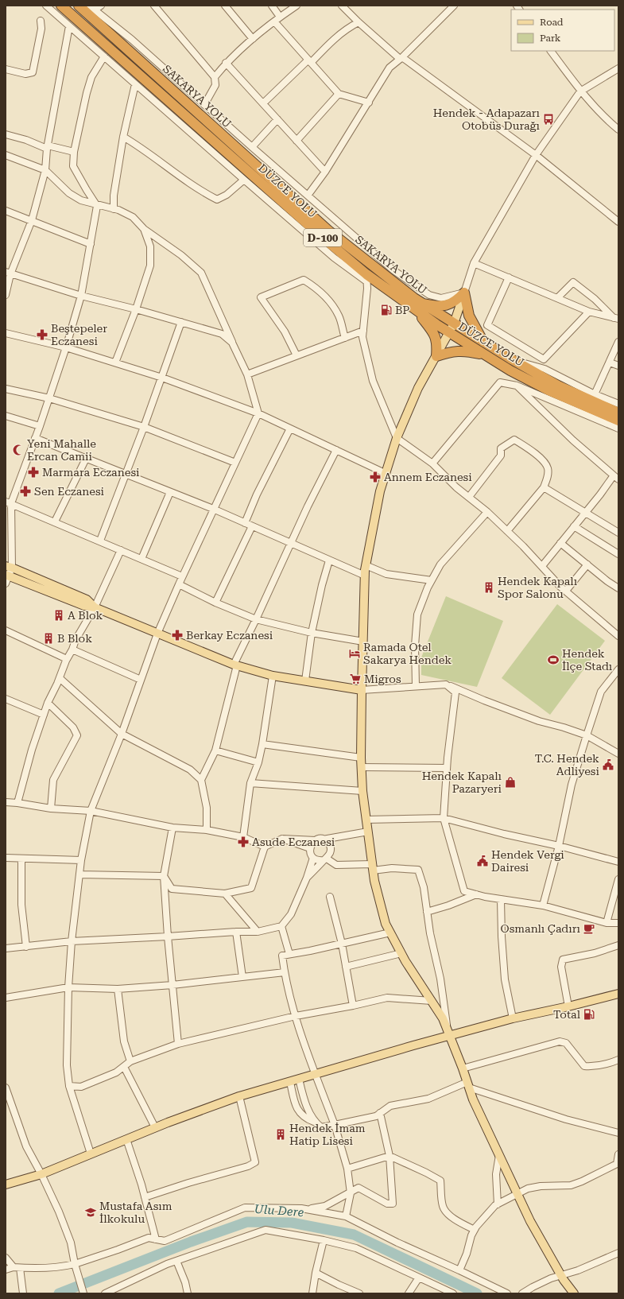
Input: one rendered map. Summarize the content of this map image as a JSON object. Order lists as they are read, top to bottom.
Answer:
{
  "streets": {
    "highway": ["SAKARYA YOLU", "DÜZCE YOLU", "D-100"]
  },
  "crossings": [
    ["SAKARYA YOLU", "DÜZCE YOLU"],
    ["DÜZCE YOLU", "D-100"]
  ],
  "water": ["Ulu Dere"],
  "places": {
    "bus stop": ["Hendek - Adapazarı Otobüs Durağı"],
    "fuel station": ["BP", "Total"],
    "pharmacy": [
      "Beştepeler Eczanesi",
      "Marmara Eczanesi",
      "Annem Eczanesi",
      "Sen Eczanesi",
      "Berkay Eczanesi",
      "Asude Eczanesi"
    ],
    "mosque": ["Yeni Mahalle Ercan Camii"],
    "building": [
      "Hendek Kapalı Spor Salonu",
      "A Blok",
      "B Blok",
      "Hendek İmam Hatip Lisesi"
    ],
    "hotel": ["Ramada Otel Sakarya Hendek"],
    "sports": ["Hendek İlçe Stadı"],
    "supermarket": ["Migros"],
    "public building": ["T.C. Hendek Adliyesi", "Hendek Vergi Dairesi"],
    "shop": ["Hendek Kapalı Pazaryeri"],
    "cafe": ["Osmanlı Çadırı"],
    "school or university": ["Mustafa Asım İlkokulu"]
  },
  "legend": ["Road", "Park"]
}
